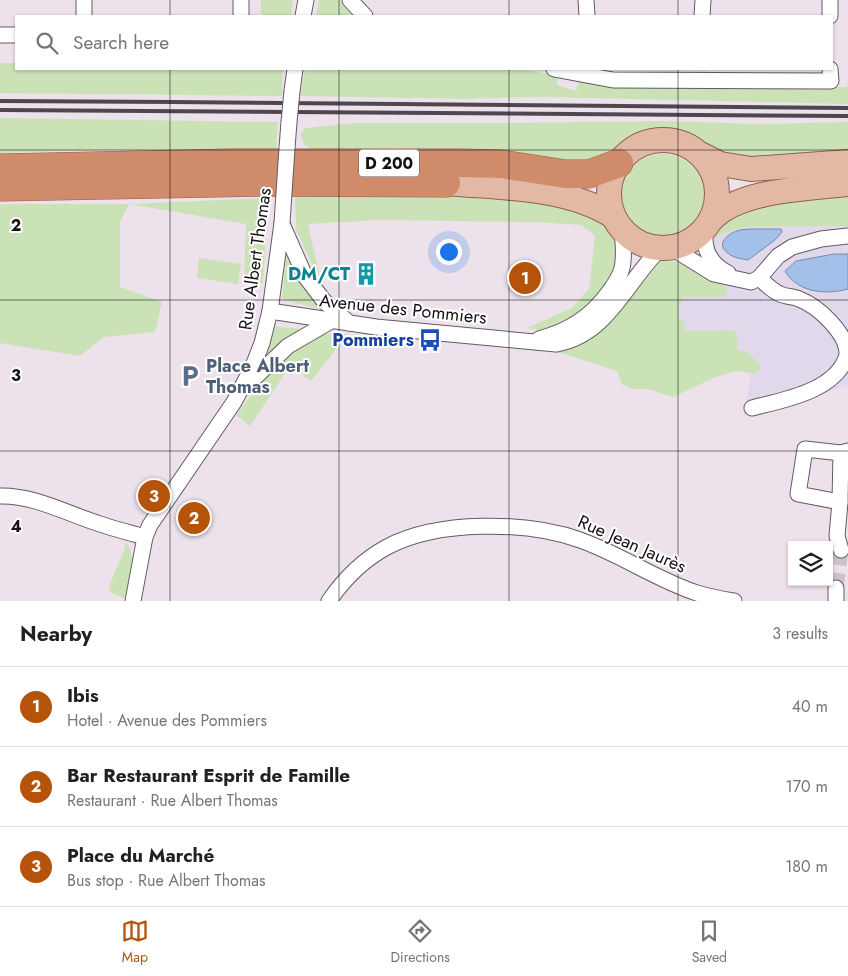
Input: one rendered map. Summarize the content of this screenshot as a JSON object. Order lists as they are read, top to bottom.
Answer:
{
  "streets": {
    "highway": ["D 200"],
    "street": ["Rue Albert Thomas", "Avenue des Pommiers", "Rue Jean Jaurès"]
  },
  "crossings": [
    ["D 200", "Avenue des Pommiers"],
    ["Rue Albert Thomas", "Avenue des Pommiers"]
  ],
  "places": {
    "building": ["DM/CT"],
    "bus stop": ["Pommiers"],
    "parking": ["Place Albert Thomas"]
  },
  "page": {
    "search": "Search here",
    "pins": ["1", "3", "2"],
    "heading": ["Nearby", "3 results"],
    "list": [
      {
        "mark": "1",
        "name": "Ibis",
        "note": "Hotel · Avenue des Pommiers",
        "value": "40 m"
      },
      {
        "mark": "2",
        "name": "Bar Restaurant Esprit de Famille",
        "note": "Restaurant · Rue Albert Thomas",
        "value": "170 m"
      },
      {
        "mark": "3",
        "name": "Place du Marché",
        "note": "Bus stop · Rue Albert Thomas",
        "value": "180 m"
      }
    ],
    "nav": ["Map", "Directions", "Saved"]
  },
  "grid": {
    "rows": ["2", "3", "4"]
  }
}
